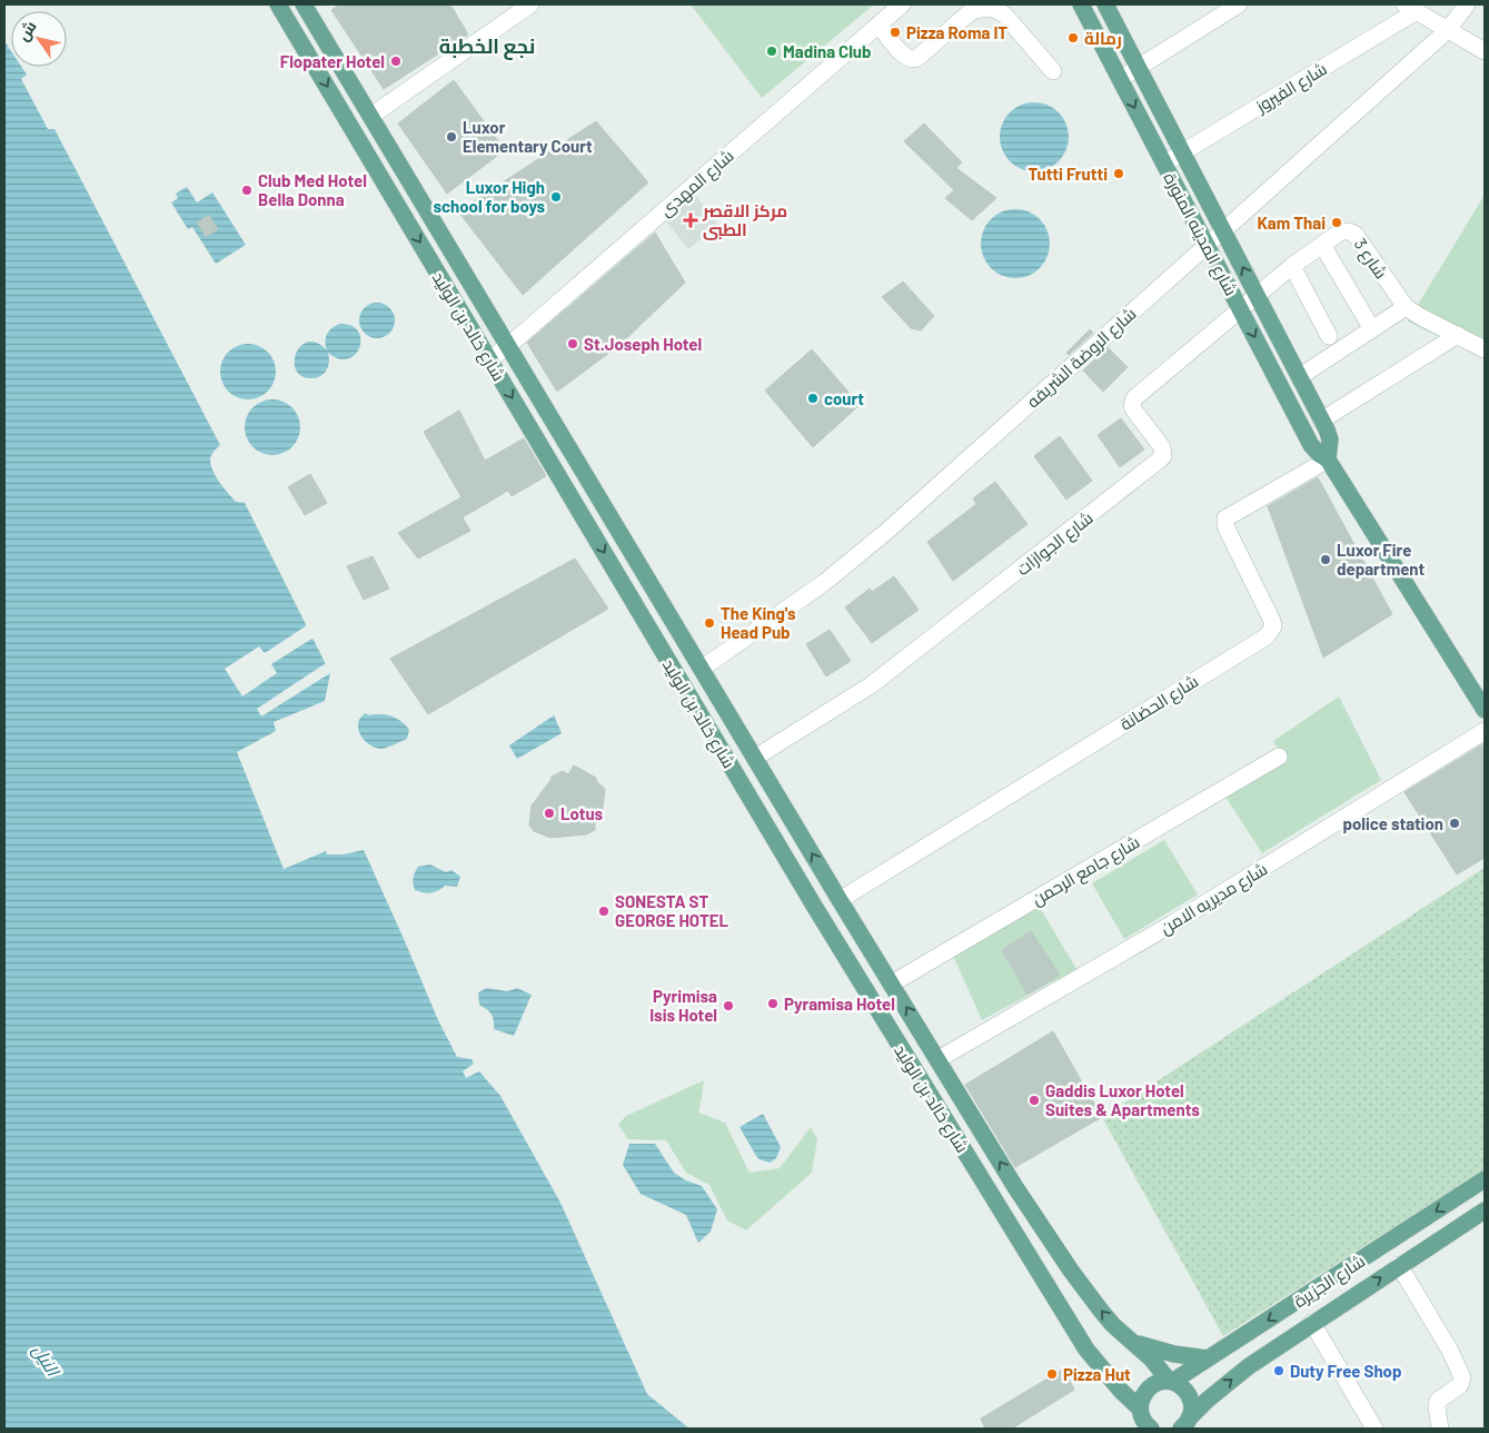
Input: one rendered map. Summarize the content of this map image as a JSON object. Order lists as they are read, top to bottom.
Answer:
{
  "streets": {
    "main road": ["شارع المدينه المنورة", "شارع خالد بن الوليد", "شارع الجزيرة"],
    "street": [
      "شارع الفيروز",
      "شارع المهدى",
      "شارع 3",
      "شارع الروضة الشريفه",
      "شارع الجوازات",
      "شارع الحضانة",
      "شارع جامع الرحمن",
      "شارع مديريه الامن"
    ]
  },
  "crossings": [
    ["شارع الفيروز", "شارع المدينه المنورة"],
    ["شارع المهدى", "شارع خالد بن الوليد"],
    ["شارع المدينه المنورة", "شارع 3"],
    ["شارع المدينه المنورة", "شارع الروضة الشريفه"],
    ["شارع المدينه المنورة", "شارع الجوازات"],
    ["شارع المدينه المنورة", "شارع الحضانة"],
    ["شارع 3", "شارع الجوازات"],
    ["شارع خالد بن الوليد", "شارع الروضة الشريفه"],
    ["شارع خالد بن الوليد", "شارع الجوازات"],
    ["شارع خالد بن الوليد", "شارع الحضانة"],
    ["شارع خالد بن الوليد", "شارع جامع الرحمن"],
    ["شارع خالد بن الوليد", "شارع مديريه الامن"],
    ["شارع خالد بن الوليد", "شارع الجزيرة"]
  ],
  "districts": ["نجع الخطبة"],
  "water": ["النيل"],
  "places": {
    "other": [
      "Pizza Roma IT",
      "رمالة",
      "Madina Club",
      "Flopater Hotel",
      "Luxor Elementary Court",
      "Tutti Frutti",
      "Club Med Hotel Bella Donna",
      "Luxor High school for boys",
      "Kam Thai",
      "St.Joseph Hotel",
      "court",
      "Luxor Fire department",
      "The King's Head Pub",
      "Lotus",
      "police station",
      "SONESTA ST GEORGE HOTEL",
      "Pyramisa Hotel",
      "Pyrimisa Isis Hotel",
      "Gaddis Luxor Hotel Suites & Apartments",
      "Duty Free Shop",
      "Pizza Hut"
    ],
    "health": ["مركز الاقصر الطبى"]
  },
  "north": "top left"
}
